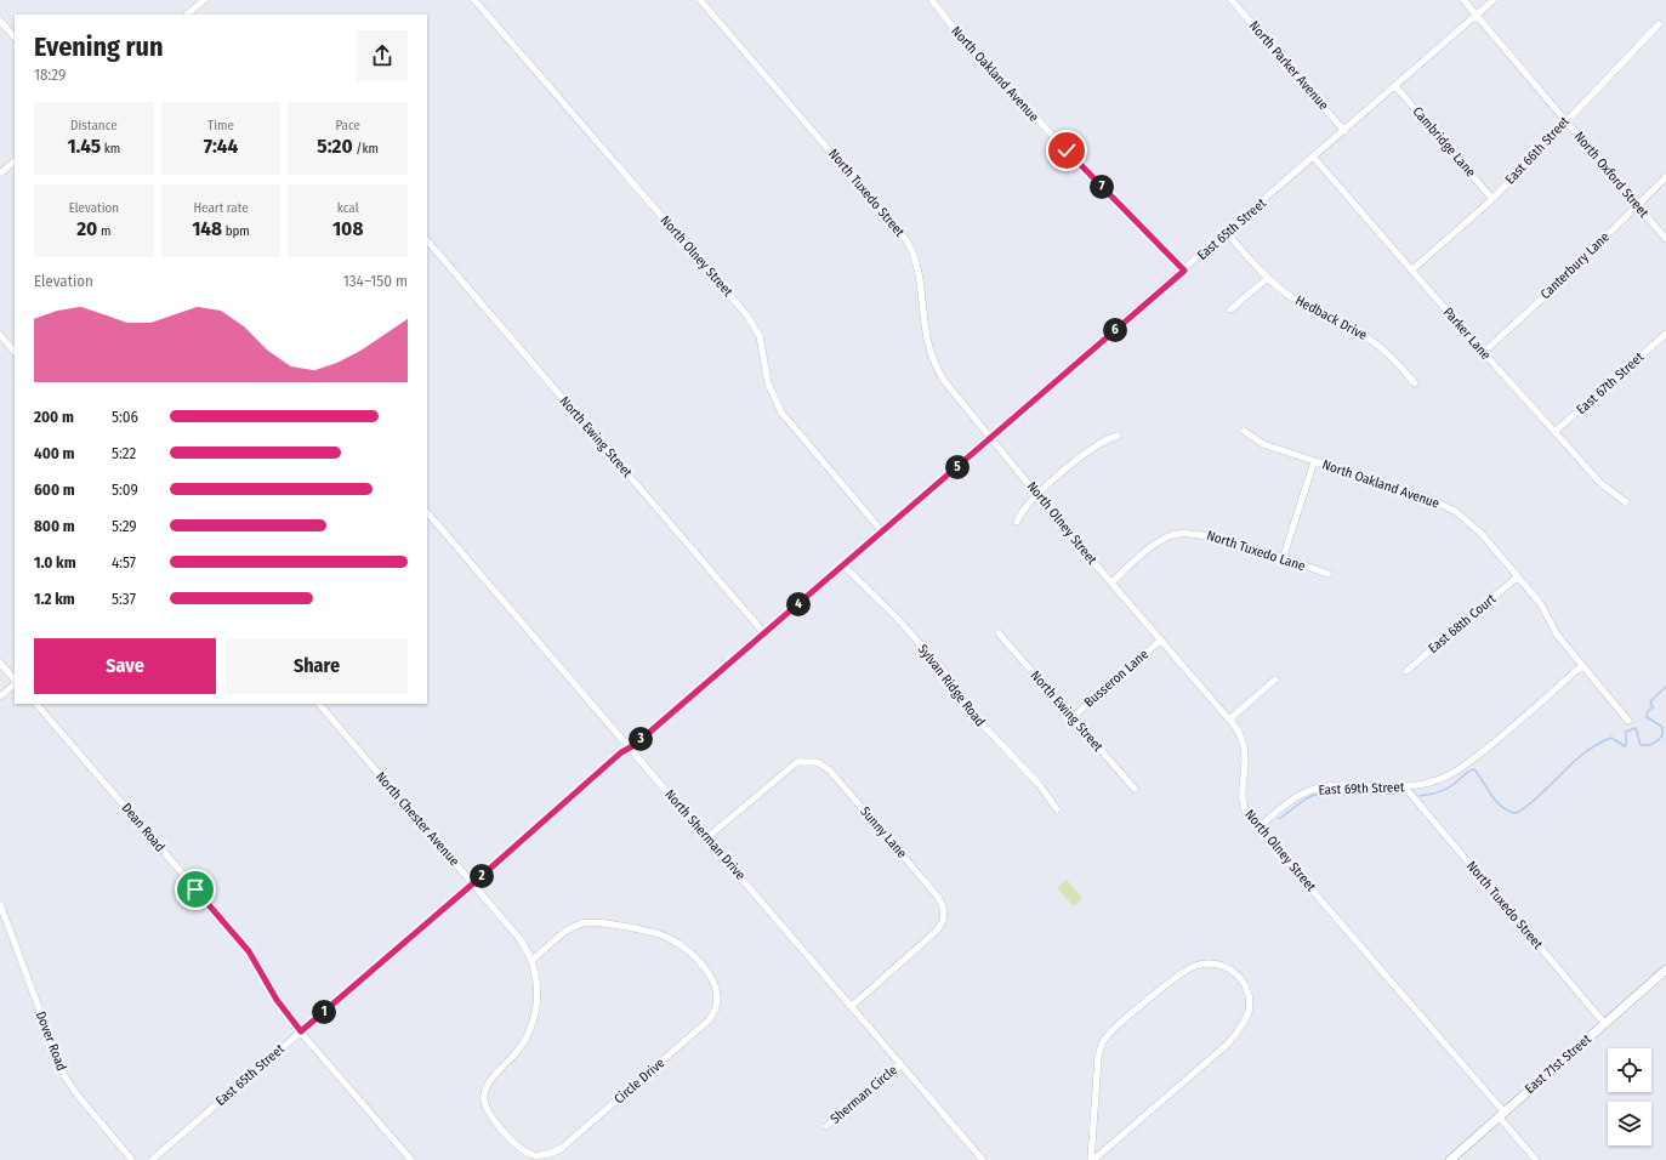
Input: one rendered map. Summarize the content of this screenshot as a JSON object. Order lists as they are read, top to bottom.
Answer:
{
  "streets": {
    "main road": ["East 71st Street"],
    "street": [
      "North Parker Avenue",
      "North Oakland Avenue",
      "Cambridge Lane",
      "East 66th Street",
      "North Oxford Street",
      "North Tuxedo Street",
      "East 65th Street",
      "North Olney Street",
      "Canterbury Lane",
      "Hedback Drive",
      "Parker Lane",
      "East 67th Street",
      "North Ewing Street",
      "North Tuxedo Lane",
      "East 68th Court",
      "Busseron Lane",
      "Sylvan Ridge Road",
      "East 69th Street",
      "North Chester Avenue",
      "Dean Road",
      "Sunny Lane",
      "North Sherman Drive",
      "Dover Road",
      "Circle Drive",
      "Sherman Circle"
    ]
  },
  "crossings": [
    ["North Parker Avenue", "East 65th Street"],
    ["North Oakland Avenue", "East 65th Street"],
    ["North Oakland Avenue", "East 68th Court"],
    ["North Oakland Avenue", "East 69th Street"],
    ["Cambridge Lane", "East 66th Street"],
    ["Cambridge Lane", "East 65th Street"],
    ["East 66th Street", "North Oxford Street"],
    ["East 66th Street", "Parker Lane"],
    ["North Oxford Street", "East 65th Street"],
    ["North Oxford Street", "Canterbury Lane"],
    ["North Tuxedo Street", "East 65th Street"],
    ["North Tuxedo Street", "North Olney Street"],
    ["North Tuxedo Street", "East 69th Street"],
    ["North Tuxedo Street", "East 71st Street"],
    ["East 65th Street", "North Olney Street"],
    ["East 65th Street", "Hedback Drive"],
    ["East 65th Street", "Parker Lane"],
    ["East 65th Street", "North Ewing Street"],
    ["East 65th Street", "Sylvan Ridge Road"],
    ["East 65th Street", "North Chester Avenue"],
    ["East 65th Street", "Dean Road"],
    ["East 65th Street", "North Sherman Drive"],
    ["North Olney Street", "North Tuxedo Lane"],
    ["North Olney Street", "Busseron Lane"],
    ["North Olney Street", "East 69th Street"],
    ["North Olney Street", "East 71st Street"],
    ["Canterbury Lane", "Parker Lane"],
    ["Parker Lane", "East 67th Street"],
    ["North Ewing Street", "Busseron Lane"],
    ["North Chester Avenue", "Circle Drive"],
    ["Sunny Lane", "North Sherman Drive"],
    ["North Sherman Drive", "Sherman Circle"]
  ],
  "page": {
    "heading": ["Evening run", "18:29"],
    "stats": [
      ["Distance", "1.45 km"],
      ["Time", "7:44"],
      ["Pace", "5:20 /km"],
      ["Elevation", "20 m"],
      ["Heart rate", "148 bpm"],
      ["kcal", "108"]
    ],
    "pins": [
      "7",
      "6",
      "5",
      "4",
      "3",
      "2",
      "1"
    ],
    "chart": ["Elevation", "134–150 m"],
    "list": [
      {
        "name": "200 m",
        "note": "5:06"
      },
      {
        "name": "400 m",
        "note": "5:22"
      },
      {
        "name": "600 m",
        "note": "5:09"
      },
      {
        "name": "800 m",
        "note": "5:29"
      },
      {
        "name": "1.0 km",
        "note": "4:57"
      },
      {
        "name": "1.2 km",
        "note": "5:37"
      }
    ],
    "buttons": ["Save", "Share"]
  }
}
